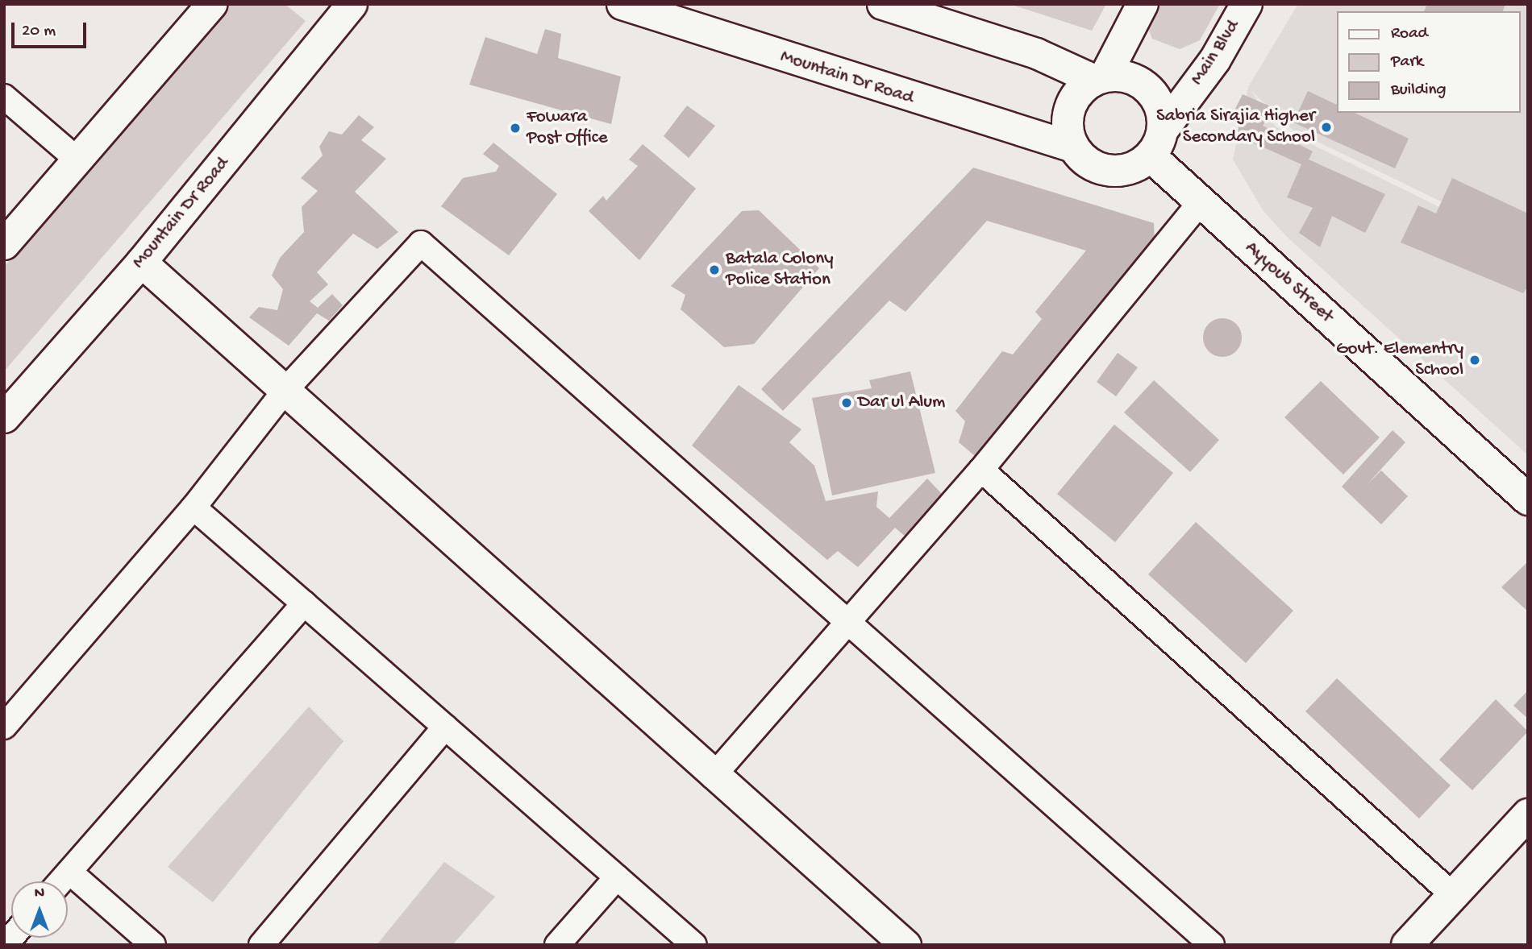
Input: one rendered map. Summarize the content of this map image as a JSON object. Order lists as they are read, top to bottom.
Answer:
{
  "streets": {
    "main road": ["Main Blvd", "Ayyoub Street"],
    "street": ["Mountain Dr Road"]
  },
  "crossings": [
    ["Main Blvd", "Mountain Dr Road"],
    ["Main Blvd", "Ayyoub Street"],
    ["Mountain Dr Road", "Ayyoub Street"]
  ],
  "places": [
    "Sabria Sirajia Higher Secondary School",
    "Fowara Post Office",
    "Batala Colony Police Station",
    "Govt. Elementry School",
    "Dar ul Alum"
  ],
  "legend": ["Road", "Park", "Building"],
  "scale_bar": "20 m",
  "north": "top"
}
